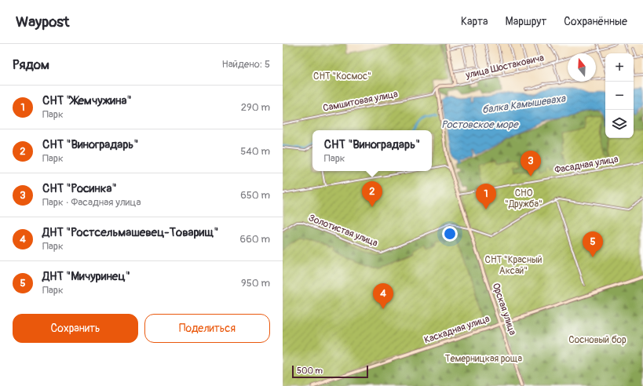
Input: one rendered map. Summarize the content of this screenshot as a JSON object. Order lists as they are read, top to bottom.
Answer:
{
  "streets": {
    "main road": ["Орская улица", "Каскадная улица"],
    "street": [
      "улица Шостаковича",
      "Самшитовая улица",
      "Фасадная улица",
      "Золотистая улица"
    ]
  },
  "crossings": [
    ["Самшитовая улица", "Орская улица"],
    ["Фасадная улица", "Орская улица"],
    ["Золотистая улица", "Орская улица"],
    ["Орская улица", "Каскадная улица"]
  ],
  "water": ["балка Камышеваха", "Ростовское море"],
  "parks": [
    "СНТ \"Космос\"",
    "СНО \"Дружба\"",
    "СНТ \"Красный Аксай\"",
    "Сосновый бор",
    "Темерницкая роща"
  ],
  "scale_bar": "500 m",
  "north": "top",
  "page": {
    "header": "Waypost",
    "nav": ["Карта", "Маршрут", "Сохранённые"],
    "heading": ["Рядом", "Найдено: 5"],
    "map_buttons": ["+", "−"],
    "list": [
      {
        "mark": "1",
        "name": "СНТ \"Жемчужина\"",
        "note": "Парк",
        "value": "290 m"
      },
      {
        "mark": "2",
        "name": "СНТ \"Виноградарь\"",
        "note": "Парк",
        "value": "540 m"
      },
      {
        "mark": "3",
        "name": "СНТ \"Росинка\"",
        "note": "Парк · Фасадная улица",
        "value": "650 m"
      },
      {
        "mark": "4",
        "name": "ДНТ \"Ростсельмашевец-Товарищ\"",
        "note": "Парк",
        "value": "660 m"
      },
      {
        "mark": "5",
        "name": "ДНТ \"Мичуринец\"",
        "note": "Парк",
        "value": "950 m"
      }
    ],
    "popup": ["СНТ \"Виноградарь\"", "Парк"],
    "pins": [
      "3",
      "2",
      "1",
      "5",
      "4"
    ],
    "buttons": ["Сохранить", "Поделиться"],
    "scale": "500 m"
  }
}
